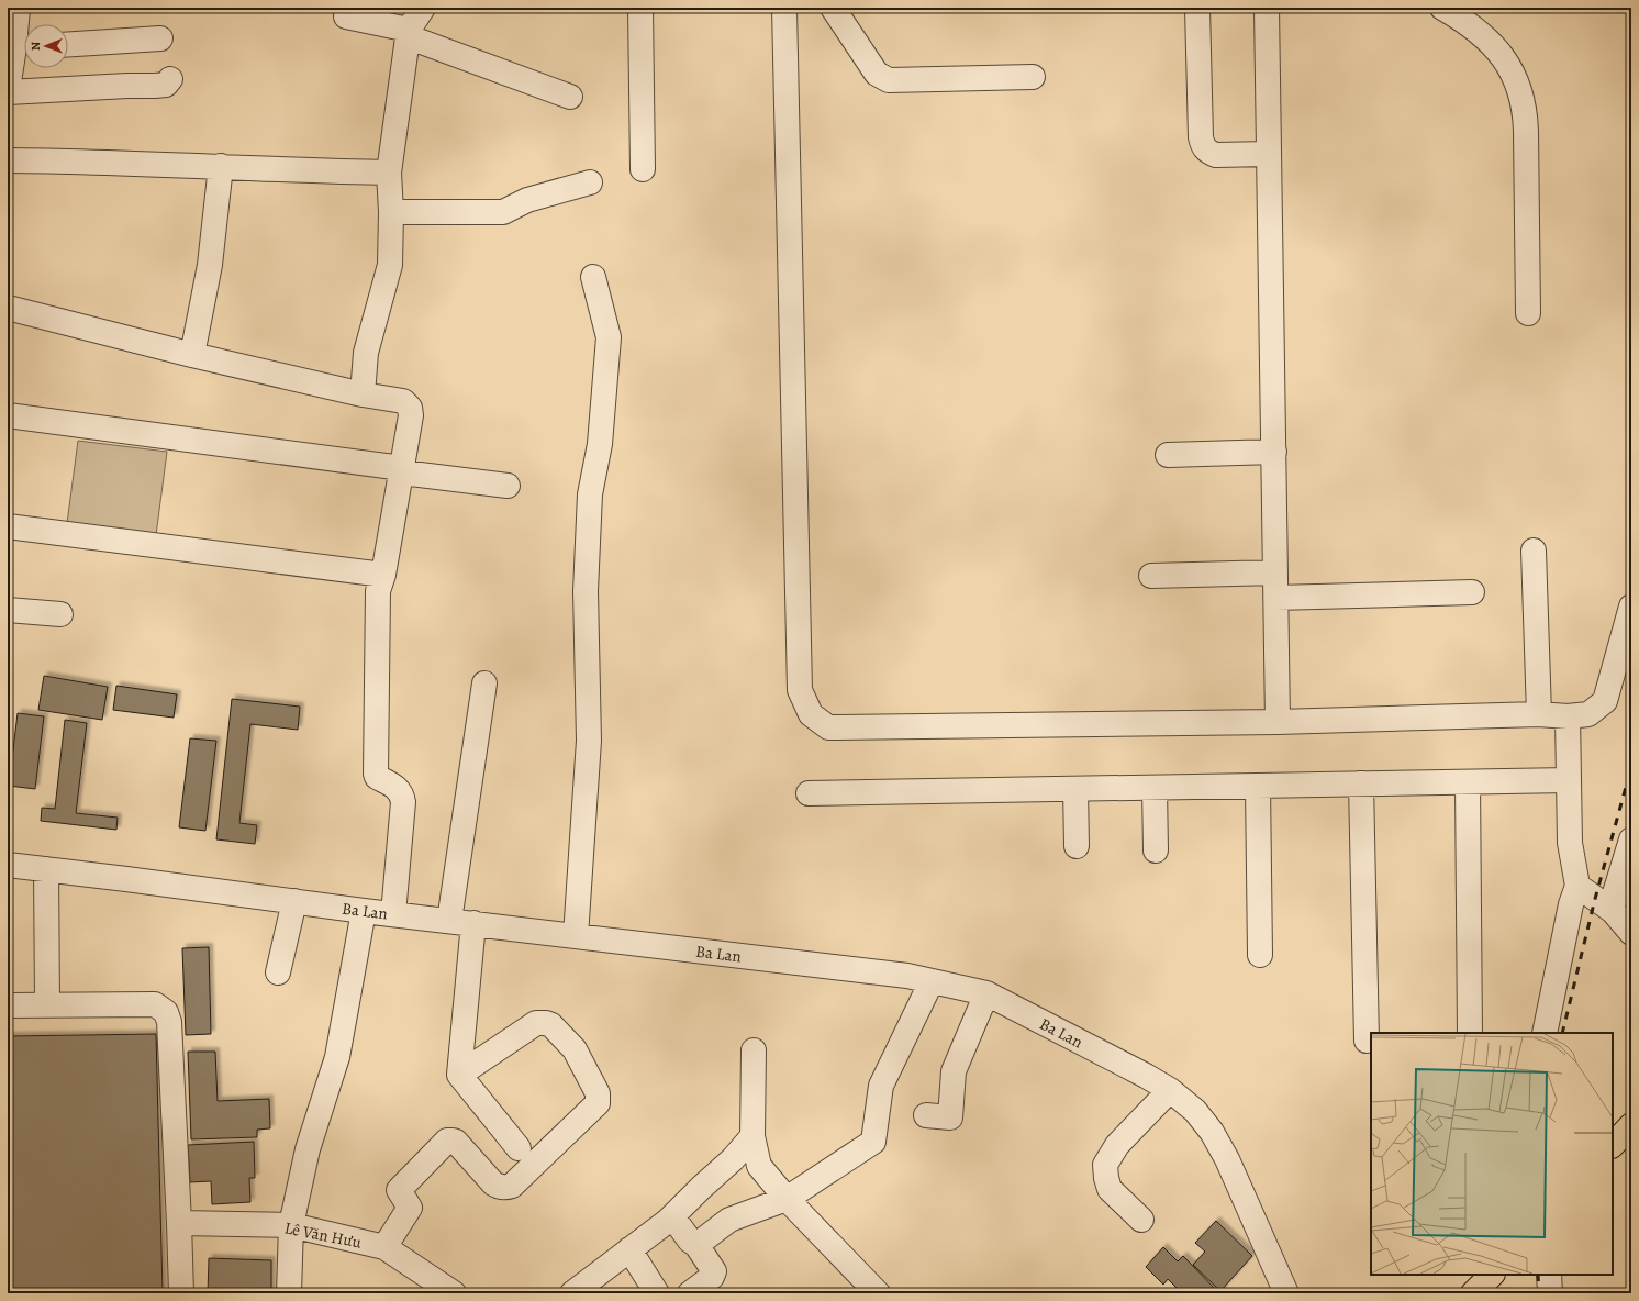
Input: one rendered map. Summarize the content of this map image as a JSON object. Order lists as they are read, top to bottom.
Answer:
{
  "streets": {
    "street": ["Ba Lan", "Lê Văn Hưu"]
  },
  "north": "left"
}
